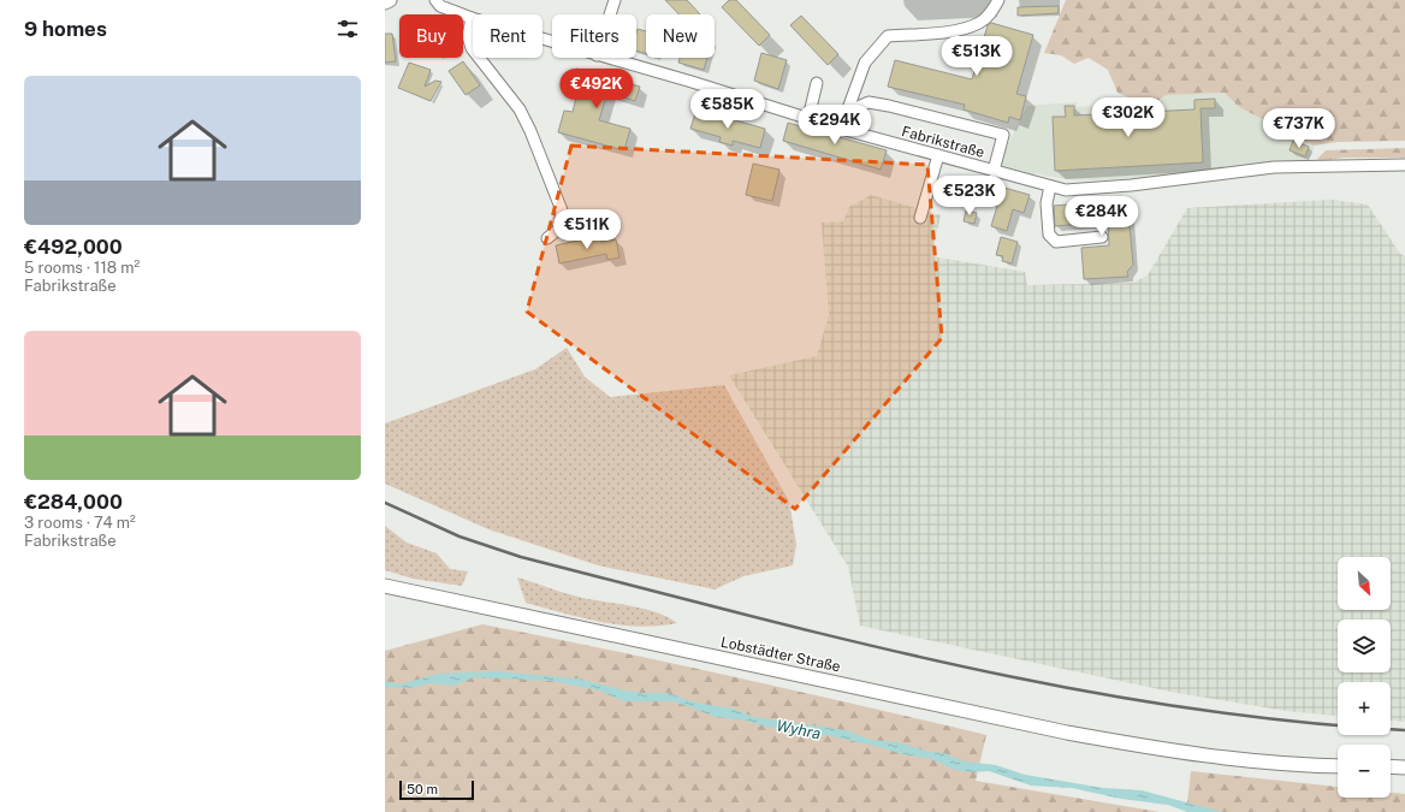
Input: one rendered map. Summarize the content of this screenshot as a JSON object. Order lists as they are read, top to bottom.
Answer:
{
  "streets": {
    "main road": ["Lobstädter Straße"],
    "street": ["Fabrikstraße"]
  },
  "water": ["Wyhra"],
  "scale_bar": "50 m",
  "north": "bottom right",
  "page": {
    "heading": "9 homes",
    "chip": [
      "Buy",
      "Rent",
      "Filters",
      "New"
    ],
    "price": [
      "€513K",
      "€492K",
      "€585K",
      "€302K",
      "€294K",
      "€737K",
      "€523K",
      "€284K",
      "€511K"
    ],
    "list": [
      {
        "name": "€492,000",
        "note": "5 rooms · 118 m² · Fabrikstraße"
      },
      {
        "name": "€284,000",
        "note": "3 rooms · 74 m² · Fabrikstraße"
      }
    ],
    "map_buttons": ["+", "−"],
    "scale": "50 m"
  }
}
